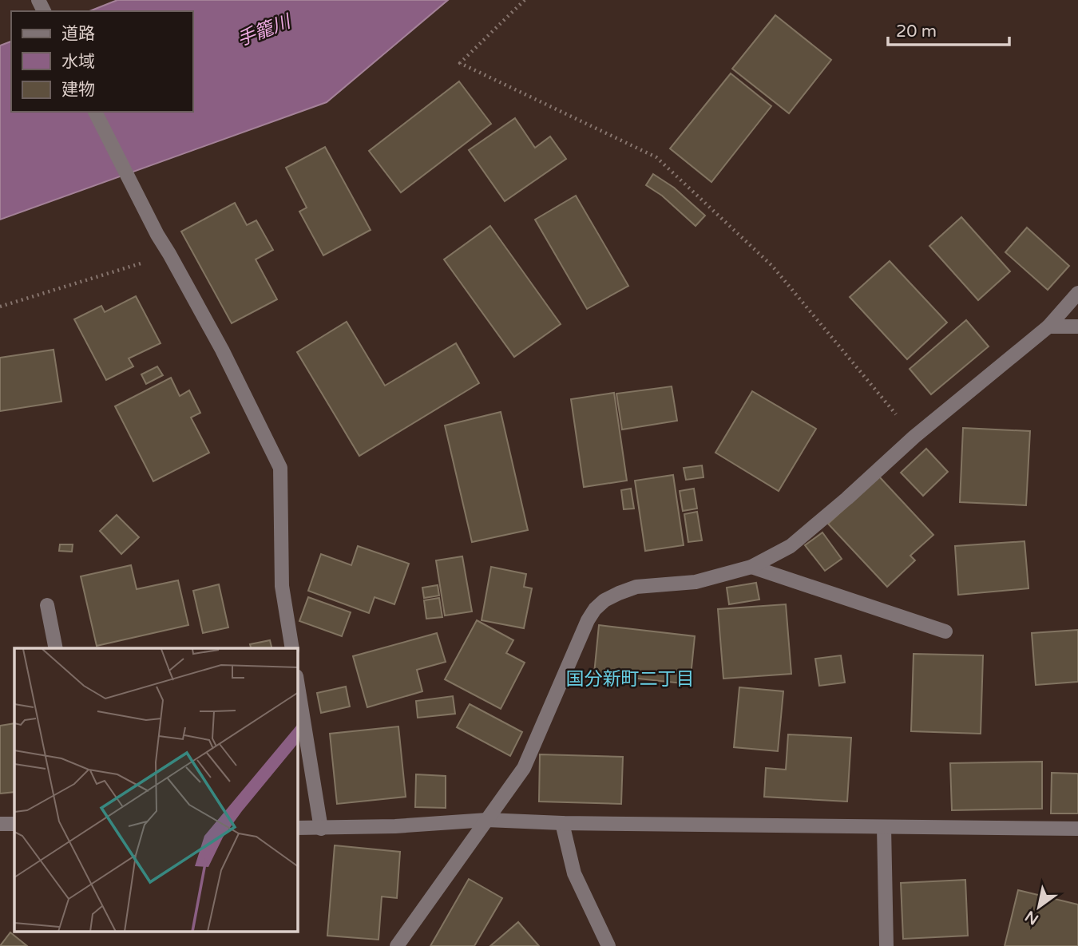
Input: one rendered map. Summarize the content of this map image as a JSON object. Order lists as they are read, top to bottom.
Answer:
{
  "districts": ["国分新町二丁目"],
  "water": ["手籠川"],
  "legend": ["道路", "水域", "建物"],
  "scale_bar": "20 m",
  "north": "bottom left"
}
